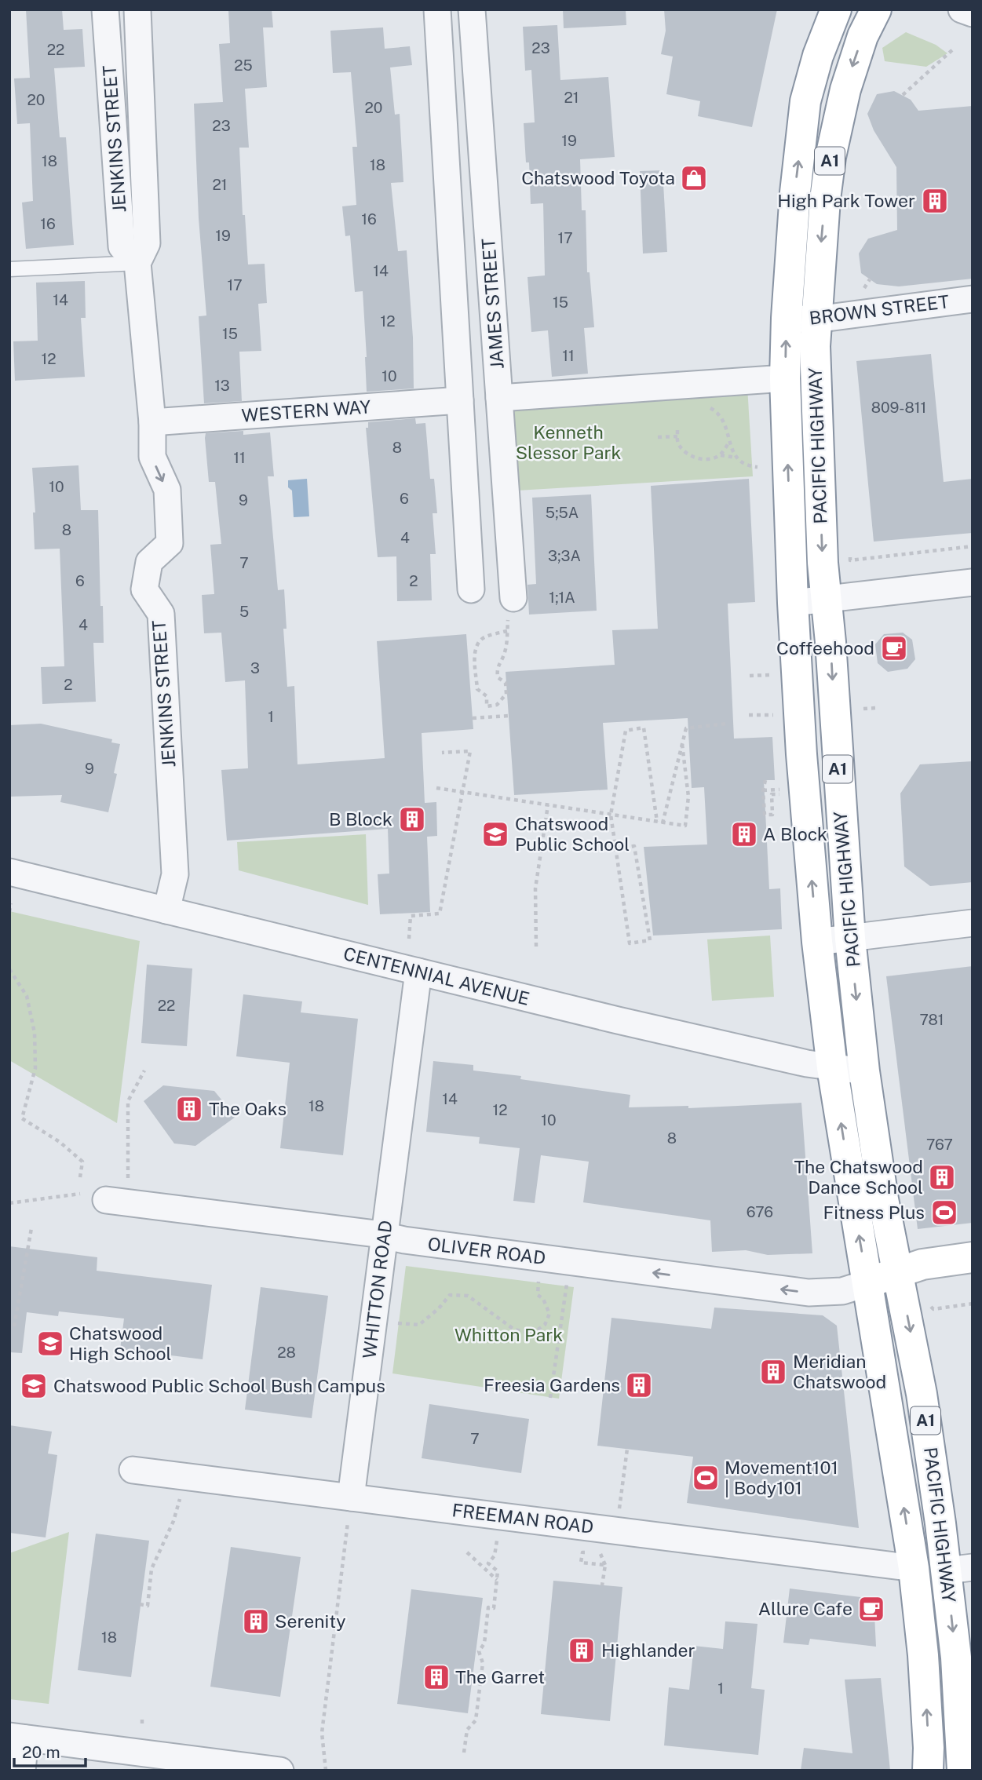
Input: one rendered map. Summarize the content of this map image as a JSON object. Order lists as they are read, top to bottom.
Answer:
{
  "streets": {
    "main road": ["A1", "PACIFIC HIGHWAY"],
    "street": [
      "JENKINS STREET",
      "JAMES STREET",
      "BROWN STREET",
      "WESTERN WAY",
      "CENTENNIAL AVENUE",
      "OLIVER ROAD",
      "WHITTON ROAD",
      "FREEMAN ROAD"
    ]
  },
  "crossings": [
    ["JENKINS STREET", "WESTERN WAY"],
    ["JENKINS STREET", "CENTENNIAL AVENUE"],
    ["JAMES STREET", "WESTERN WAY"],
    ["BROWN STREET", "PACIFIC HIGHWAY"],
    ["PACIFIC HIGHWAY", "CENTENNIAL AVENUE"],
    ["PACIFIC HIGHWAY", "OLIVER ROAD"],
    ["PACIFIC HIGHWAY", "FREEMAN ROAD"],
    ["CENTENNIAL AVENUE", "WHITTON ROAD"],
    ["OLIVER ROAD", "WHITTON ROAD"],
    ["WHITTON ROAD", "FREEMAN ROAD"]
  ],
  "one_way": ["JENKINS STREET", "OLIVER ROAD"],
  "parks": ["Kenneth Slessor Park", "Whitton Park"],
  "places": {
    "shop": ["Chatswood Toyota"],
    "building": [
      "High Park Tower",
      "B Block",
      "A Block",
      "The Oaks",
      "The Chatswood Dance School",
      "Meridian Chatswood",
      "Freesia Gardens",
      "Serenity",
      "Highlander",
      "The Garret"
    ],
    "cafe": ["Coffeehood", "Allure Cafe"],
    "school or university": ["Chatswood Public School", "Chatswood High School", "Chatswood Public School Bush Campus"],
    "sports": ["Fitness Plus", "Movement101 | Body101"]
  },
  "house_numbers": [
    "23",
    "22",
    "25",
    "21",
    "20",
    "20",
    "23",
    "19",
    "18",
    "18",
    "21",
    "16",
    "16",
    "19",
    "17",
    "14",
    "17",
    "14",
    "15",
    "12",
    "15",
    "11",
    "12",
    "10",
    "13",
    "809-811",
    "8",
    "11",
    "10",
    "6",
    "9",
    "5;5A",
    "8",
    "4",
    "3;3A",
    "7",
    "6",
    "2",
    "1;1A",
    "5",
    "4",
    "3",
    "2",
    "1",
    "9",
    "22",
    "781",
    "14",
    "18",
    "12",
    "10",
    "8",
    "767",
    "676",
    "28",
    "7",
    "18",
    "1"
  ],
  "scale_bar": "20 m"
}
